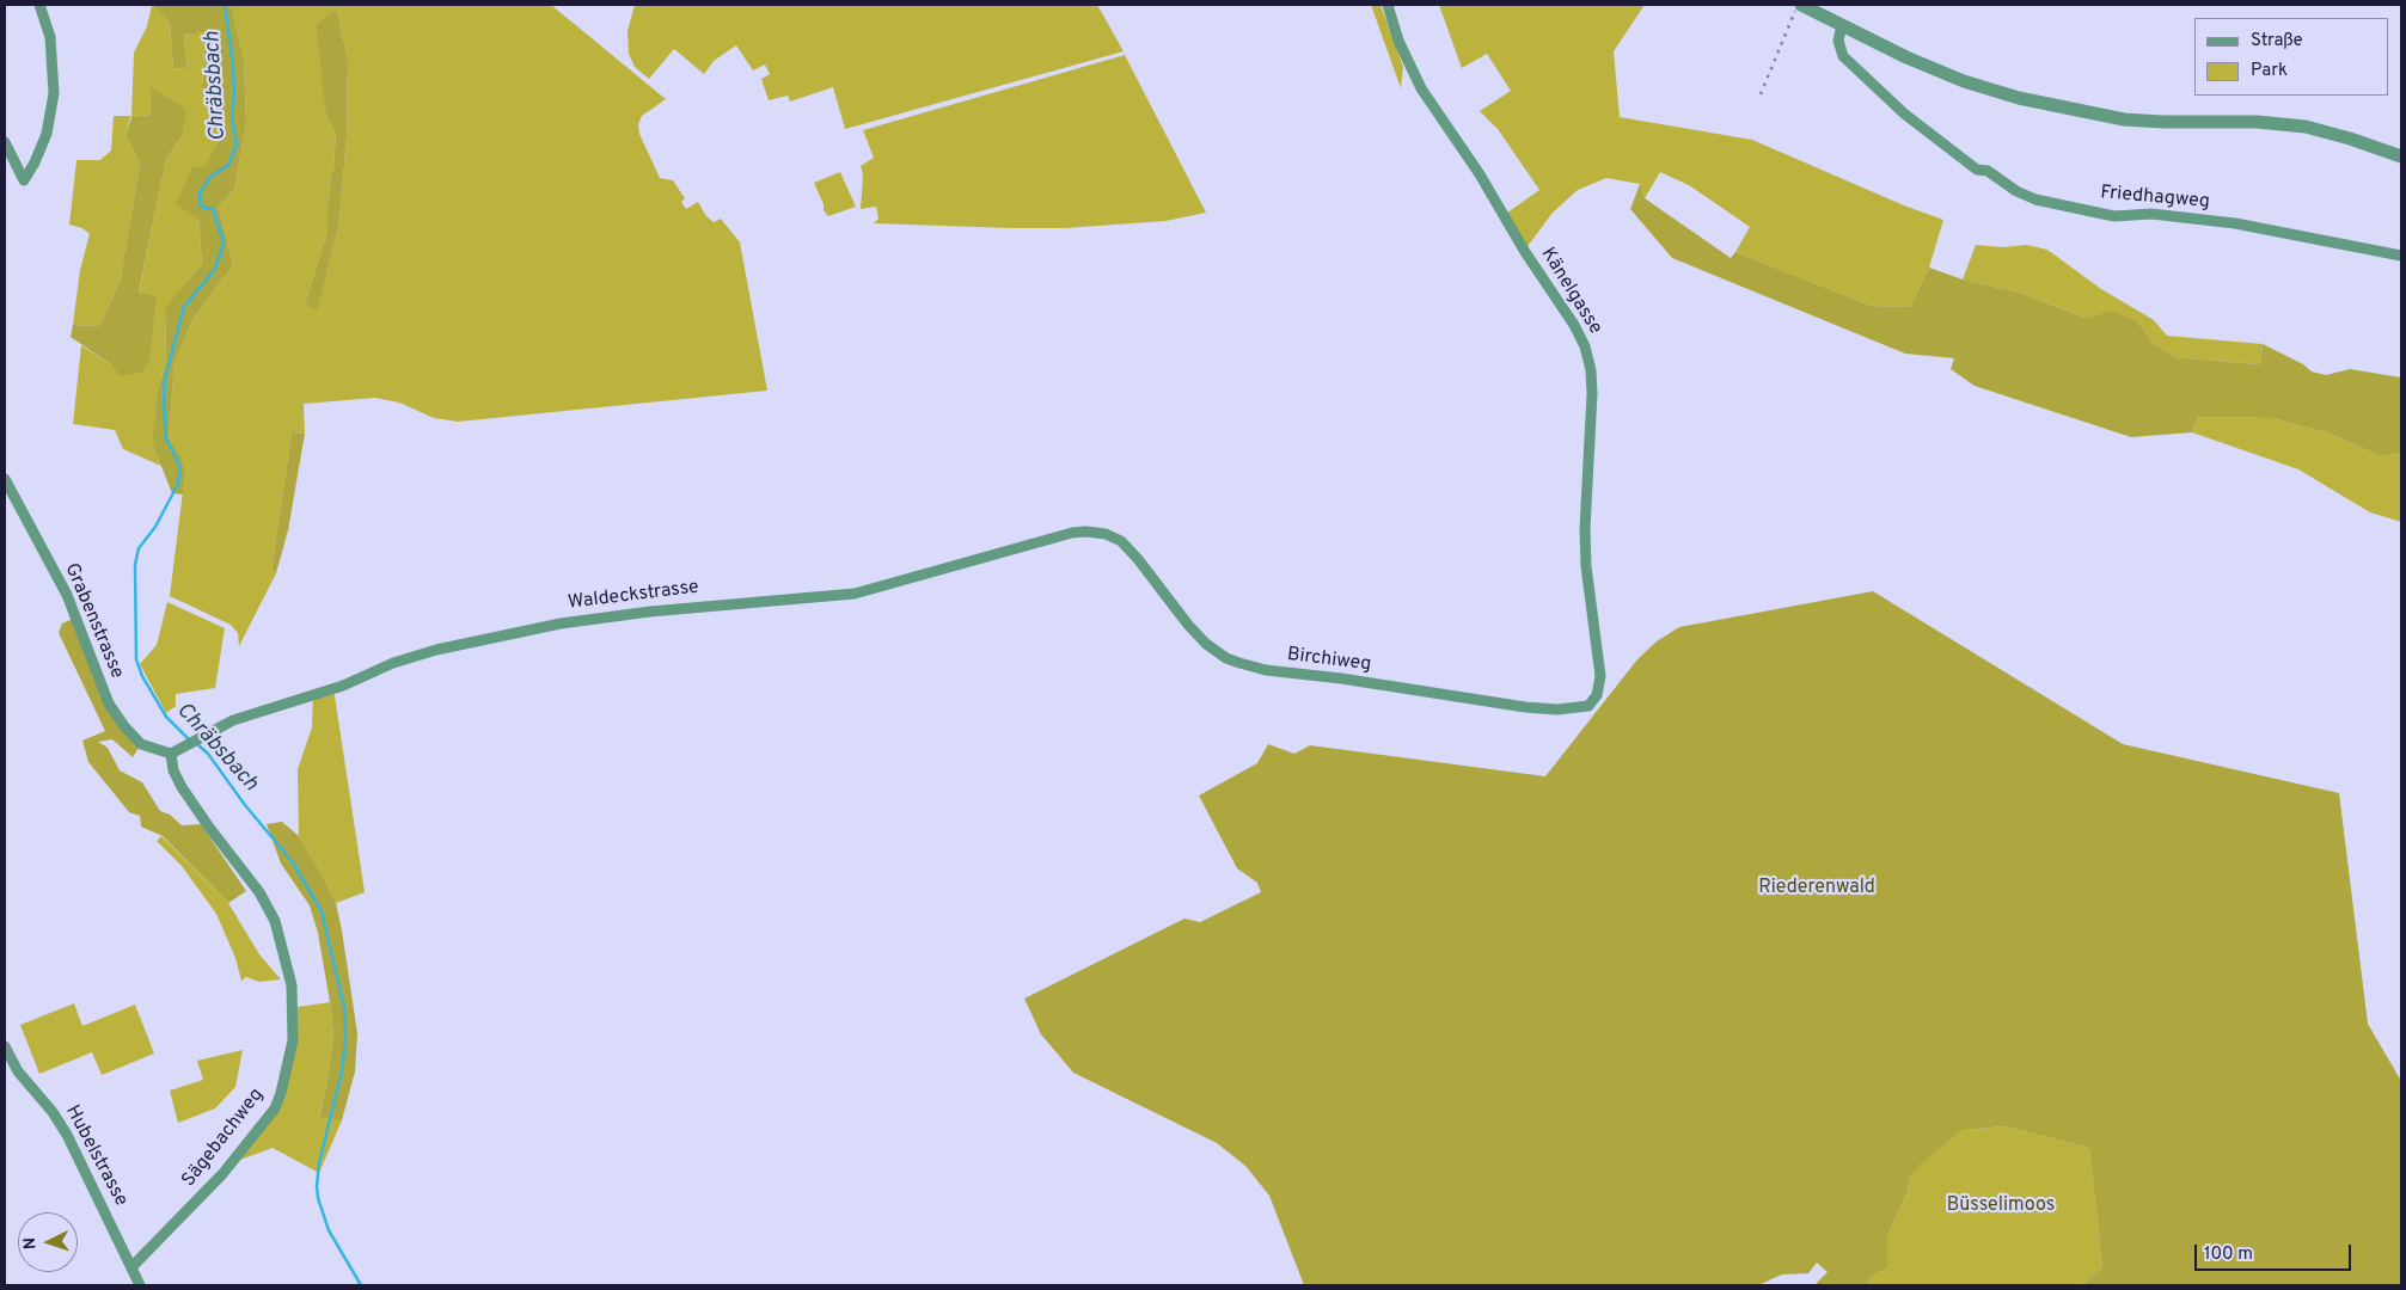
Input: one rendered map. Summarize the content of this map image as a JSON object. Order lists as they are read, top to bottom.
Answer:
{
  "streets": {
    "street": [
      "Friedhagweg",
      "Känelgasse",
      "Waldeckstrasse",
      "Grabenstrasse",
      "Birchiweg",
      "Sägebachweg",
      "Hubelstrasse"
    ]
  },
  "crossings": [
    ["Känelgasse", "Birchiweg"],
    ["Waldeckstrasse", "Grabenstrasse"],
    ["Waldeckstrasse", "Birchiweg"],
    ["Waldeckstrasse", "Sägebachweg"],
    ["Grabenstrasse", "Sägebachweg"],
    ["Sägebachweg", "Hubelstrasse"]
  ],
  "water": ["Chräbsbach"],
  "parks": ["Riederenwald", "Büsselimoos"],
  "legend": ["Straße", "Park"],
  "scale_bar": "100 m",
  "north": "left"
}
